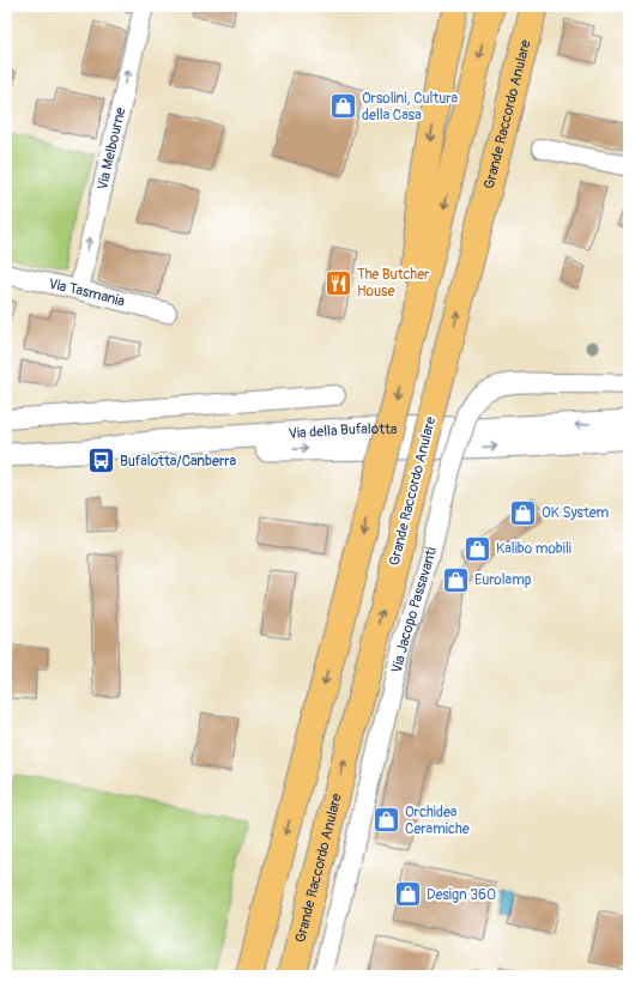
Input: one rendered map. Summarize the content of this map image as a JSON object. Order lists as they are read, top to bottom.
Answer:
{
  "streets": {
    "highway": ["Grande Raccordo Anulare"],
    "street": [
      "Via Melbourne",
      "Via Tasmania",
      "Via della Bufalotta",
      "Via Jacopo Passavanti"
    ]
  },
  "crossings": [
    ["Via Melbourne", "Via Tasmania"]
  ],
  "one_way": ["Via Melbourne"],
  "places": {
    "shop": [
      "Orsolini, Cultura della Casa",
      "OK System",
      "Kalibo mobili",
      "Eurolamp",
      "Orchidea Ceramiche",
      "Design 360"
    ],
    "restaurant": ["The Butcher House"],
    "bus stop": ["Bufalotta/Canberra"]
  }
}
